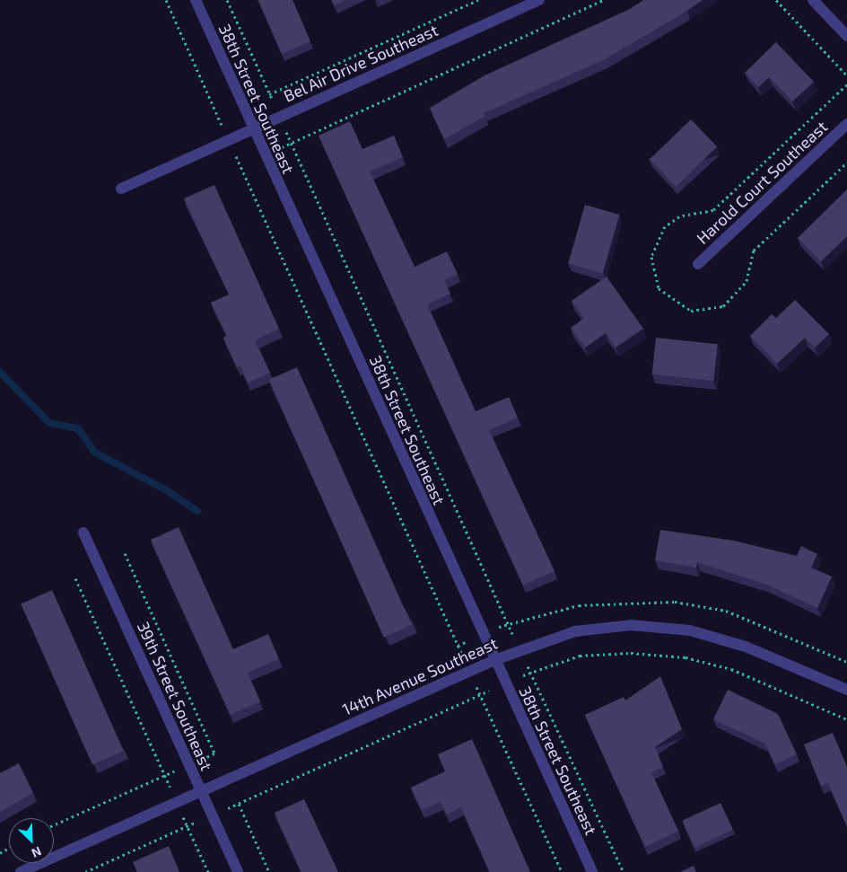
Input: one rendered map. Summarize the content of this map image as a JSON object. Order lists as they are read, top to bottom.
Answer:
{
  "streets": {
    "street": [
      "Bel Air Drive Southeast",
      "38th Street Southeast",
      "Harold Court Southeast",
      "14th Avenue Southeast",
      "39th Street Southeast"
    ]
  },
  "crossings": [
    ["Bel Air Drive Southeast", "38th Street Southeast"],
    ["38th Street Southeast", "14th Avenue Southeast"],
    ["14th Avenue Southeast", "39th Street Southeast"]
  ],
  "north": "bottom right"
}
